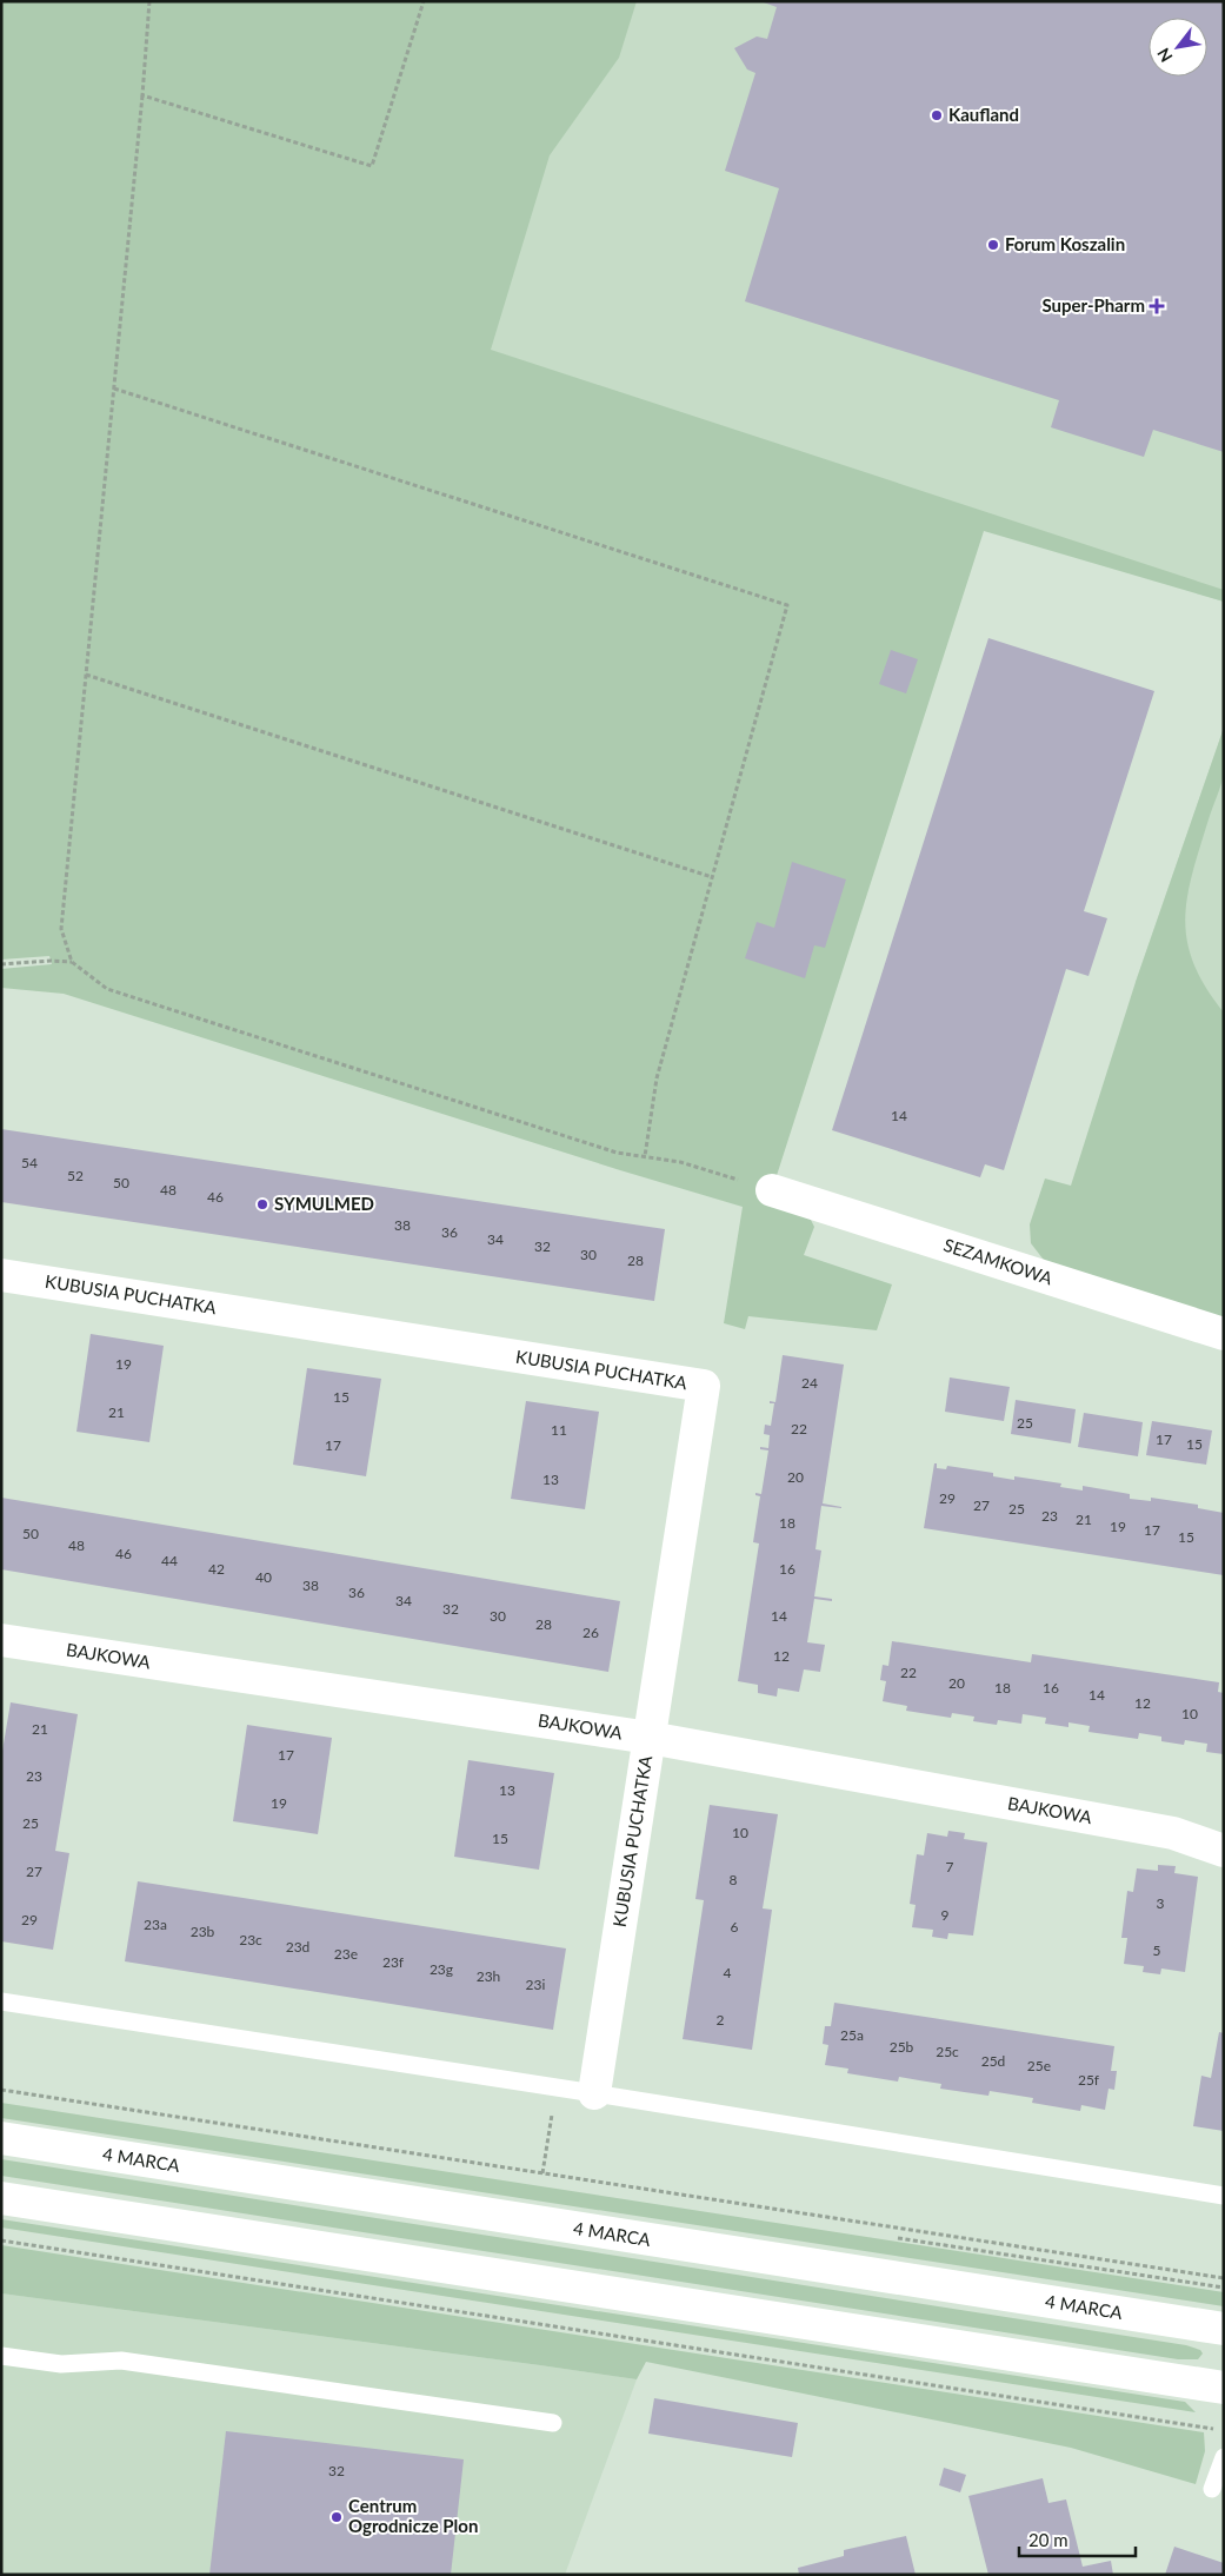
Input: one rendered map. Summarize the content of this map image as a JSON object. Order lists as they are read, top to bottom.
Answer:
{
  "streets": {
    "street": [
      "SEZAMKOWA",
      "KUBUSIA PUCHATKA",
      "BAJKOWA",
      "4 MARCA"
    ]
  },
  "crossings": [
    ["KUBUSIA PUCHATKA", "BAJKOWA"]
  ],
  "places": {
    "other": [
      "Kaufland",
      "Forum Koszalin",
      "SYMULMED",
      "Centrum Ogrodnicze Plon"
    ],
    "health": ["Super-Pharm"]
  },
  "house_numbers": [
    "14",
    "54",
    "52",
    "50",
    "48",
    "46",
    "38",
    "36",
    "34",
    "32",
    "30",
    "28",
    "19",
    "24",
    "15",
    "21",
    "25",
    "22",
    "11",
    "17",
    "15",
    "17",
    "20",
    "13",
    "29",
    "27",
    "25",
    "23",
    "21",
    "18",
    "19",
    "17",
    "50",
    "15",
    "48",
    "46",
    "44",
    "42",
    "16",
    "40",
    "38",
    "36",
    "34",
    "32",
    "30",
    "14",
    "28",
    "26",
    "12",
    "22",
    "20",
    "18",
    "16",
    "14",
    "12",
    "10",
    "21",
    "17",
    "23",
    "13",
    "19",
    "25",
    "10",
    "15",
    "7",
    "27",
    "8",
    "3",
    "9",
    "29",
    "23a",
    "6",
    "23b",
    "23c",
    "23d",
    "5",
    "23e",
    "23f",
    "23g",
    "4",
    "23h",
    "23i",
    "2",
    "25a",
    "25b",
    "25c",
    "25d",
    "25e",
    "25f",
    "32"
  ],
  "scale_bar": "20 m",
  "north": "bottom left"
}
